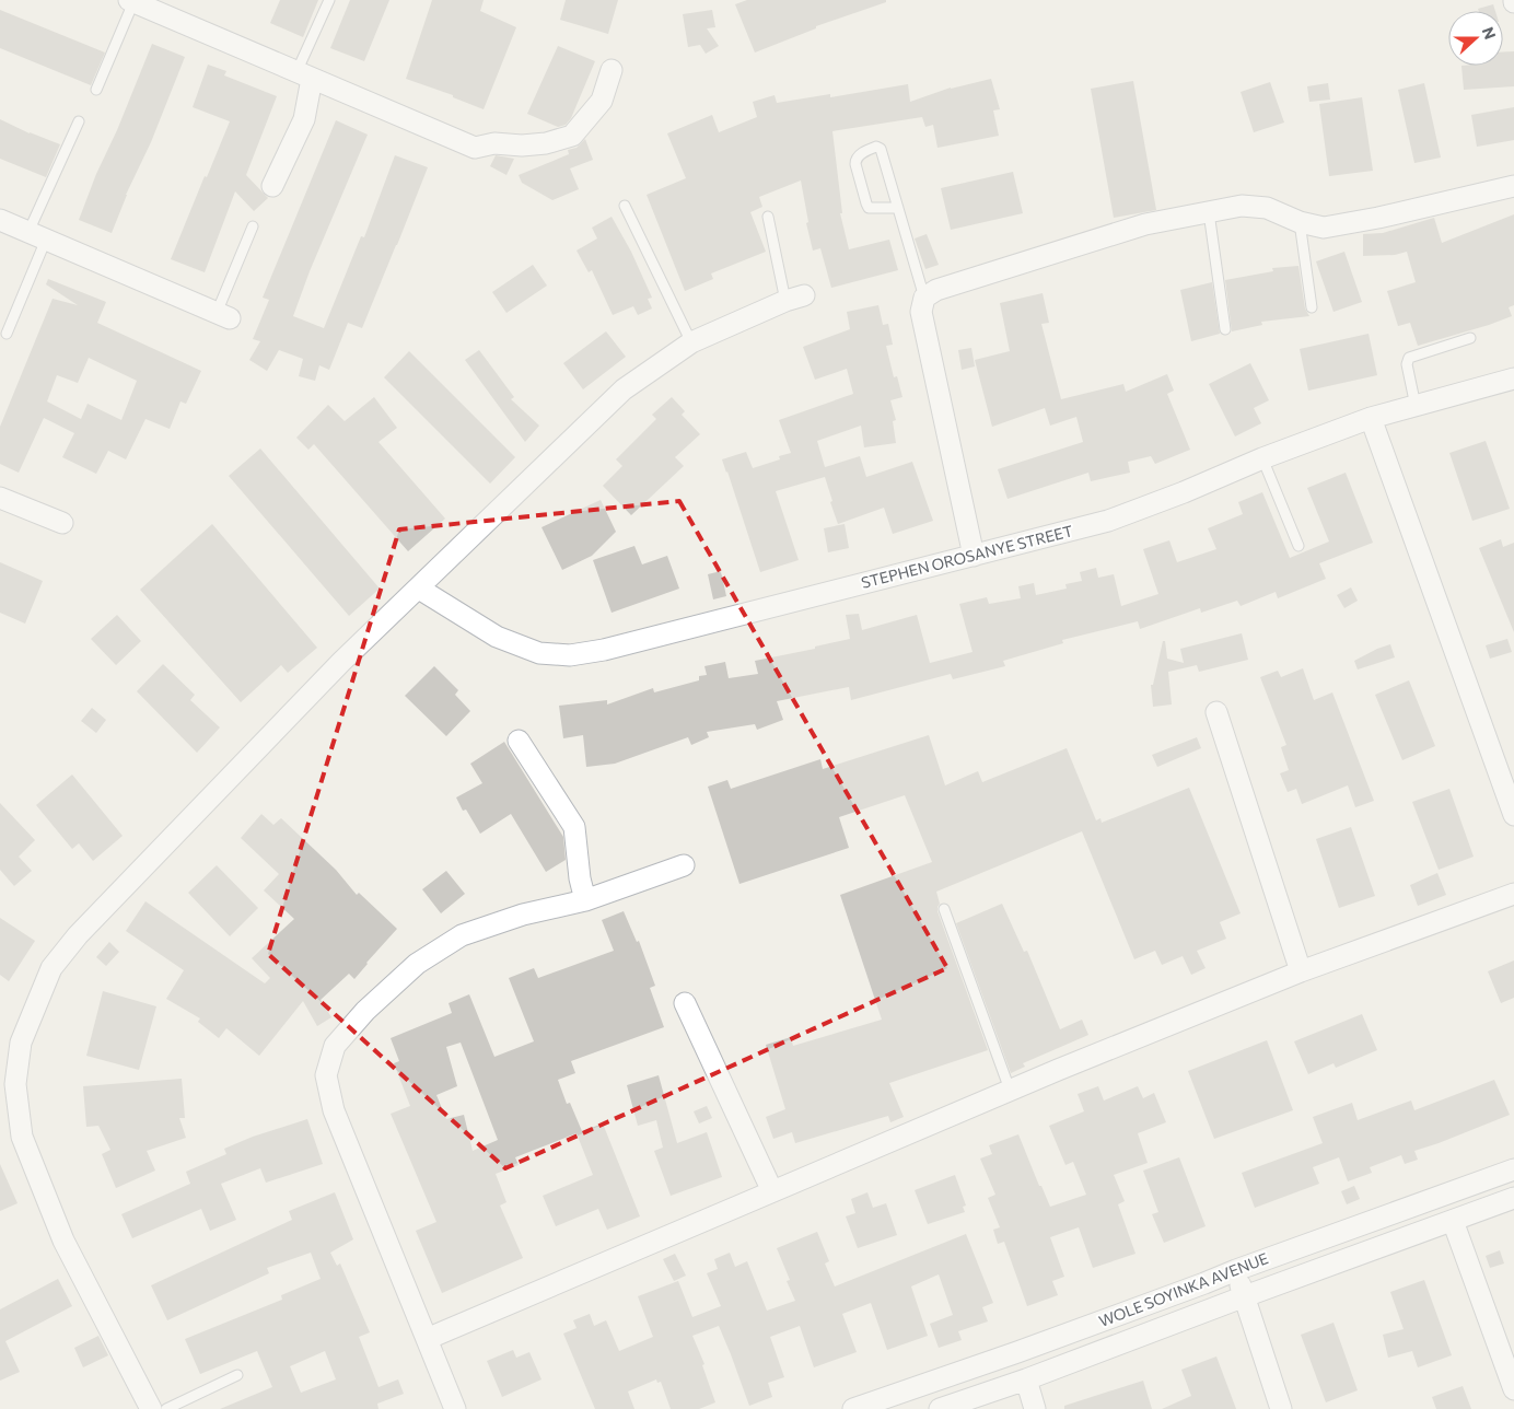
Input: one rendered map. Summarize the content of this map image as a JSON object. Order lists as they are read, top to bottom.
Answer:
{
  "streets": {
    "street": ["STEPHEN OROSANYE STREET", "WOLE SOYINKA AVENUE"]
  },
  "north": "right"
}
